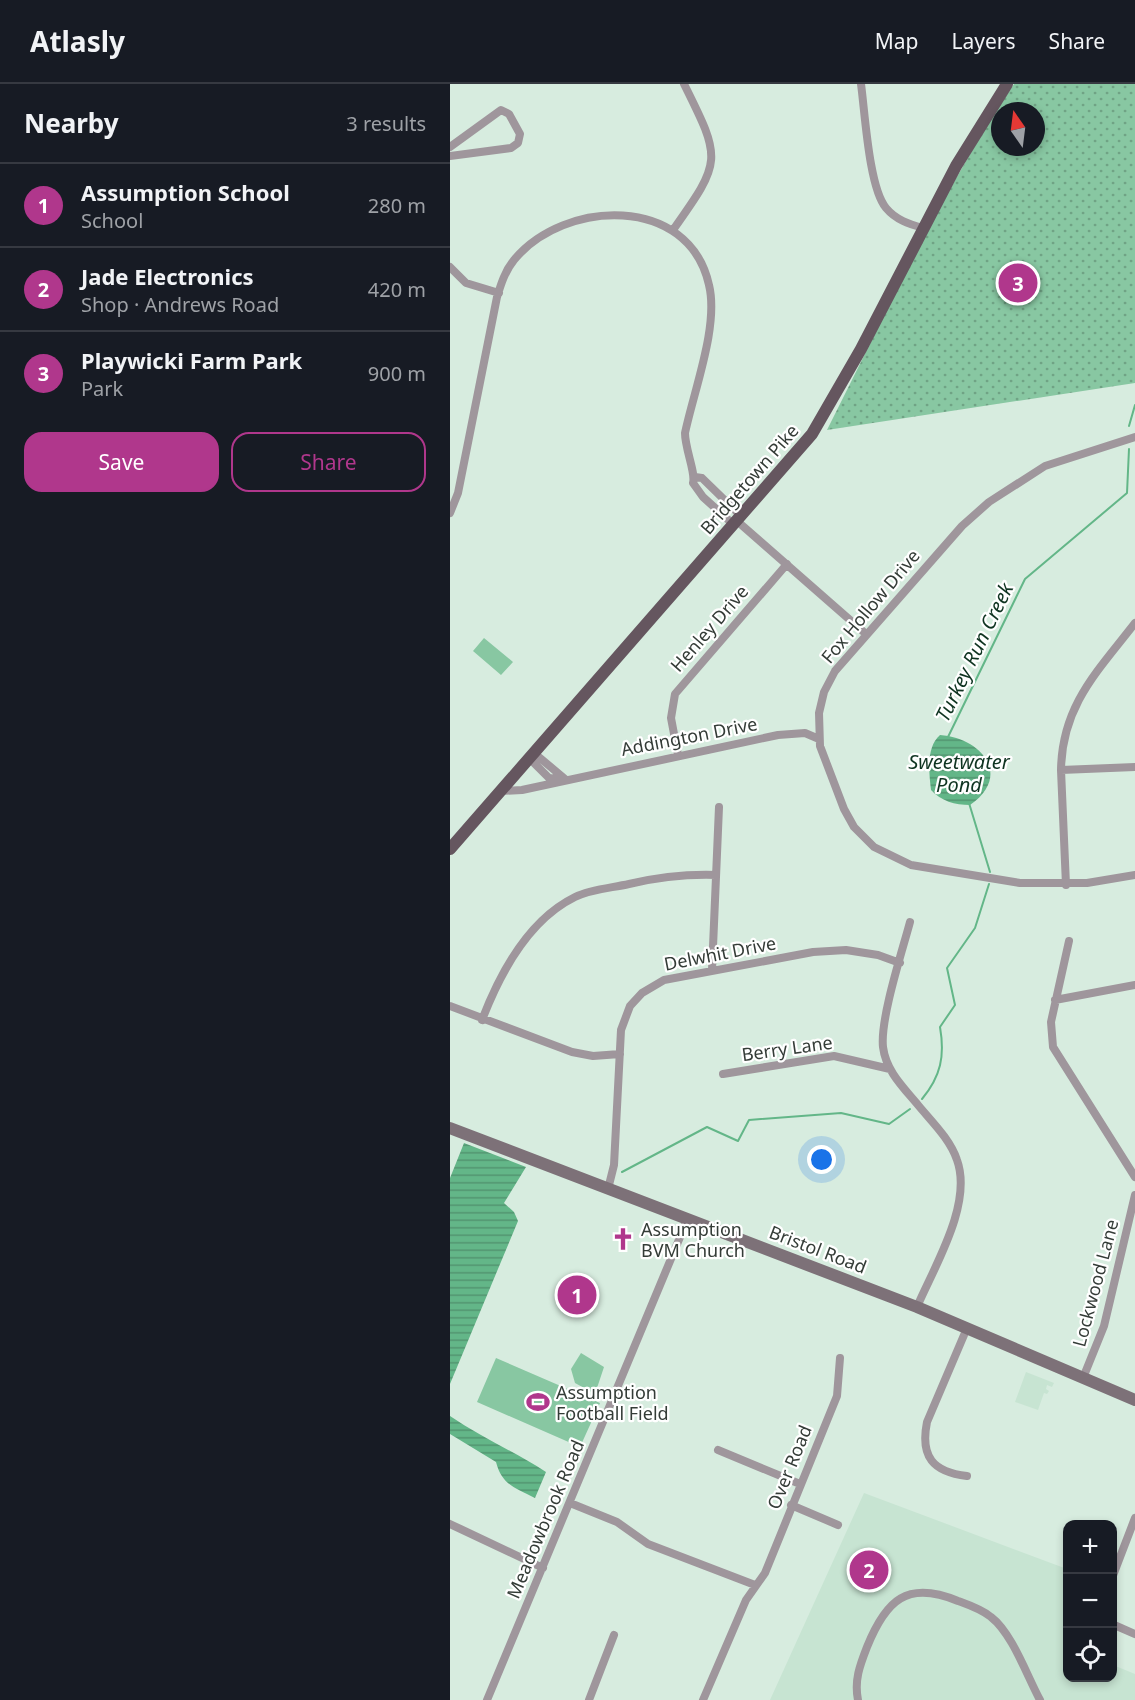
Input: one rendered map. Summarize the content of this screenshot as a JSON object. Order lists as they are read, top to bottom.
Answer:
{
  "streets": {
    "main road": ["Bridgetown Pike", "Bristol Road"],
    "street": [
      "Fox Hollow Drive",
      "Henley Drive",
      "Addington Drive",
      "Delwhit Drive",
      "Berry Lane",
      "Lockwood Lane",
      "Over Road",
      "Meadowbrook Road"
    ]
  },
  "crossings": [
    ["Bridgetown Pike", "Addington Drive"],
    ["Fox Hollow Drive", "Addington Drive"],
    ["Henley Drive", "Addington Drive"],
    ["Delwhit Drive", "Bristol Road"],
    ["Bristol Road", "Lockwood Lane"],
    ["Bristol Road", "Meadowbrook Road"]
  ],
  "water": ["Turkey Run Creek", "Sweetwater Pond"],
  "places": {
    "church": ["Assumption BVM Church"],
    "sports": ["Assumption Football Field"]
  },
  "north": "top",
  "page": {
    "header": "Atlasly",
    "nav": ["Map", "Layers", "Share"],
    "heading": ["Nearby", "3 results"],
    "list": [
      {
        "mark": "1",
        "name": "Assumption School",
        "note": "School",
        "value": "280 m"
      },
      {
        "mark": "2",
        "name": "Jade Electronics",
        "note": "Shop · Andrews Road",
        "value": "420 m"
      },
      {
        "mark": "3",
        "name": "Playwicki Farm Park",
        "note": "Park",
        "value": "900 m"
      }
    ],
    "pins": ["3", "1", "2"],
    "buttons": ["Save", "Share"],
    "map_buttons": ["+", "−"]
  }
}
